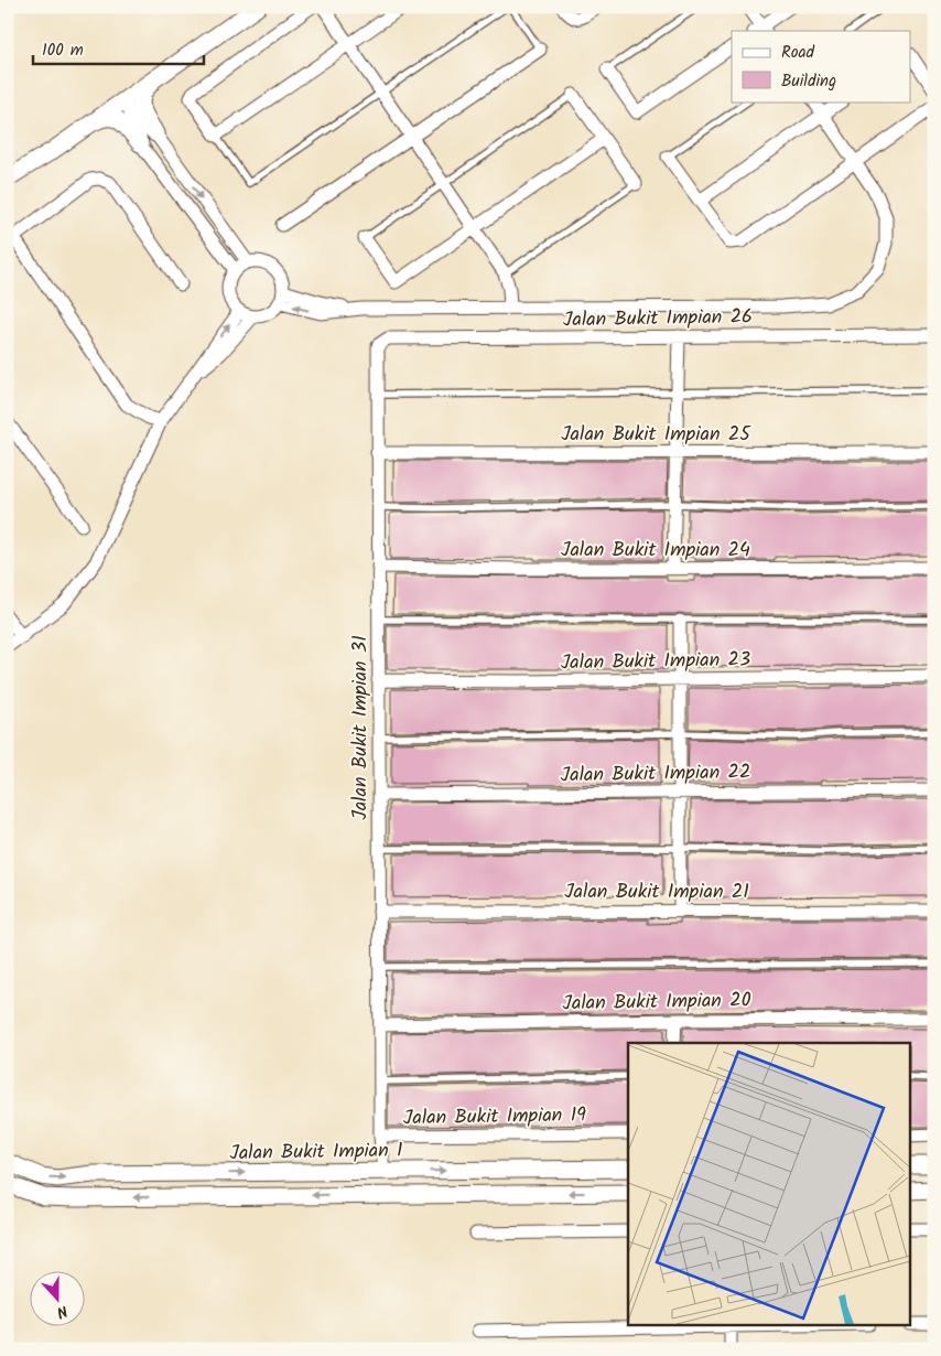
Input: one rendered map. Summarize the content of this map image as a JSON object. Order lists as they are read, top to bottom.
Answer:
{
  "streets": {
    "street": [
      "Jalan Bukit Impian 26",
      "Jalan Bukit Impian 25",
      "Jalan Bukit Impian 24",
      "Jalan Bukit Impian 23",
      "Jalan Bukit Impian 31",
      "Jalan Bukit Impian 22",
      "Jalan Bukit Impian 21",
      "Jalan Bukit Impian 20",
      "Jalan Bukit Impian 19",
      "Jalan Bukit Impian 1"
    ]
  },
  "crossings": [
    ["Jalan Bukit Impian 26", "Jalan Bukit Impian 31"],
    ["Jalan Bukit Impian 25", "Jalan Bukit Impian 31"],
    ["Jalan Bukit Impian 24", "Jalan Bukit Impian 31"],
    ["Jalan Bukit Impian 23", "Jalan Bukit Impian 31"],
    ["Jalan Bukit Impian 31", "Jalan Bukit Impian 22"],
    ["Jalan Bukit Impian 31", "Jalan Bukit Impian 21"],
    ["Jalan Bukit Impian 31", "Jalan Bukit Impian 20"],
    ["Jalan Bukit Impian 31", "Jalan Bukit Impian 19"]
  ],
  "legend": ["Road", "Building"],
  "scale_bar": "100 m",
  "north": "bottom"
}
